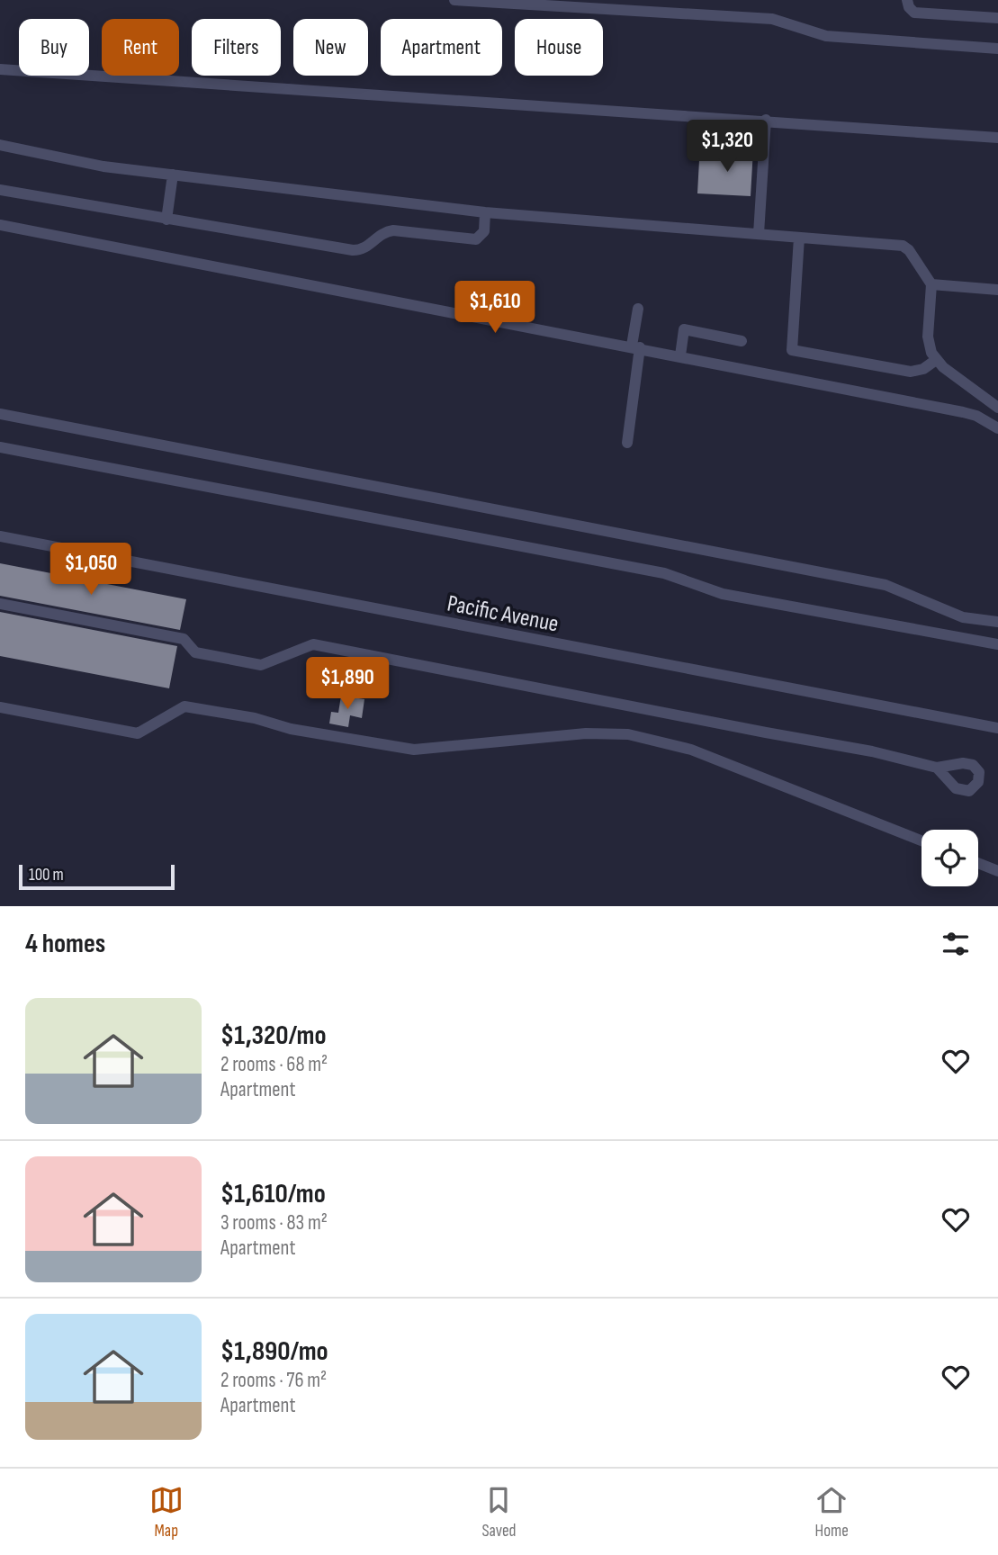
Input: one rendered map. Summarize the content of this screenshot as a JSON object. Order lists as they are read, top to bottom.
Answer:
{
  "streets": {
    "street": ["Pacific Avenue"]
  },
  "scale_bar": "100 m",
  "page": {
    "chip": [
      "Buy",
      "Rent",
      "Filters",
      "New",
      "Apartment",
      "House"
    ],
    "price": [
      "$1,320",
      "$1,610",
      "$1,050",
      "$1,890"
    ],
    "scale": "100 m",
    "heading": "4 homes",
    "list": [
      {
        "name": "$1,320/mo",
        "note": "2 rooms · 68 m² · Apartment"
      },
      {
        "name": "$1,610/mo",
        "note": "3 rooms · 83 m² · Apartment"
      },
      {
        "name": "$1,890/mo",
        "note": "2 rooms · 76 m² · Apartment"
      }
    ],
    "tabs": ["Map", "Saved", "Home"]
  }
}
